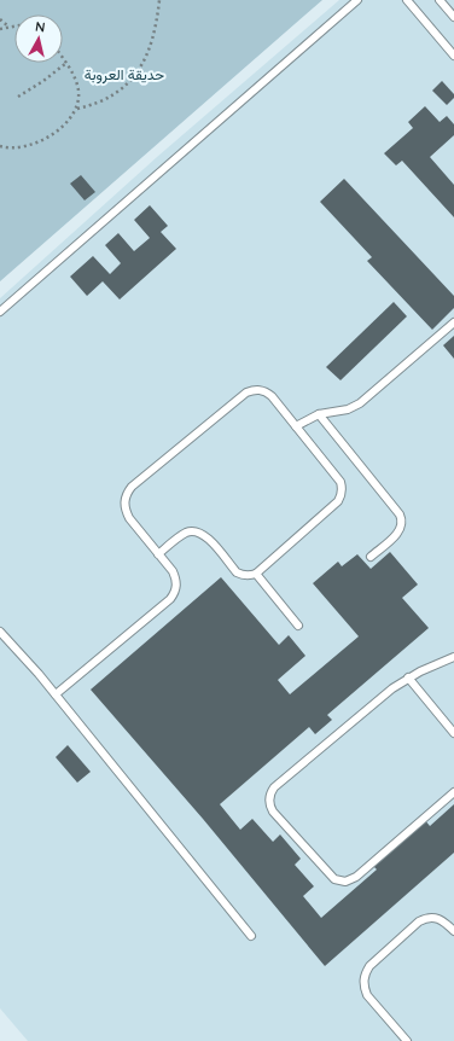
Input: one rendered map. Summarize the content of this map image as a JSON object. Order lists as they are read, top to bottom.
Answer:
{
  "parks": ["حديقة العروبة"],
  "north": "top"
}
